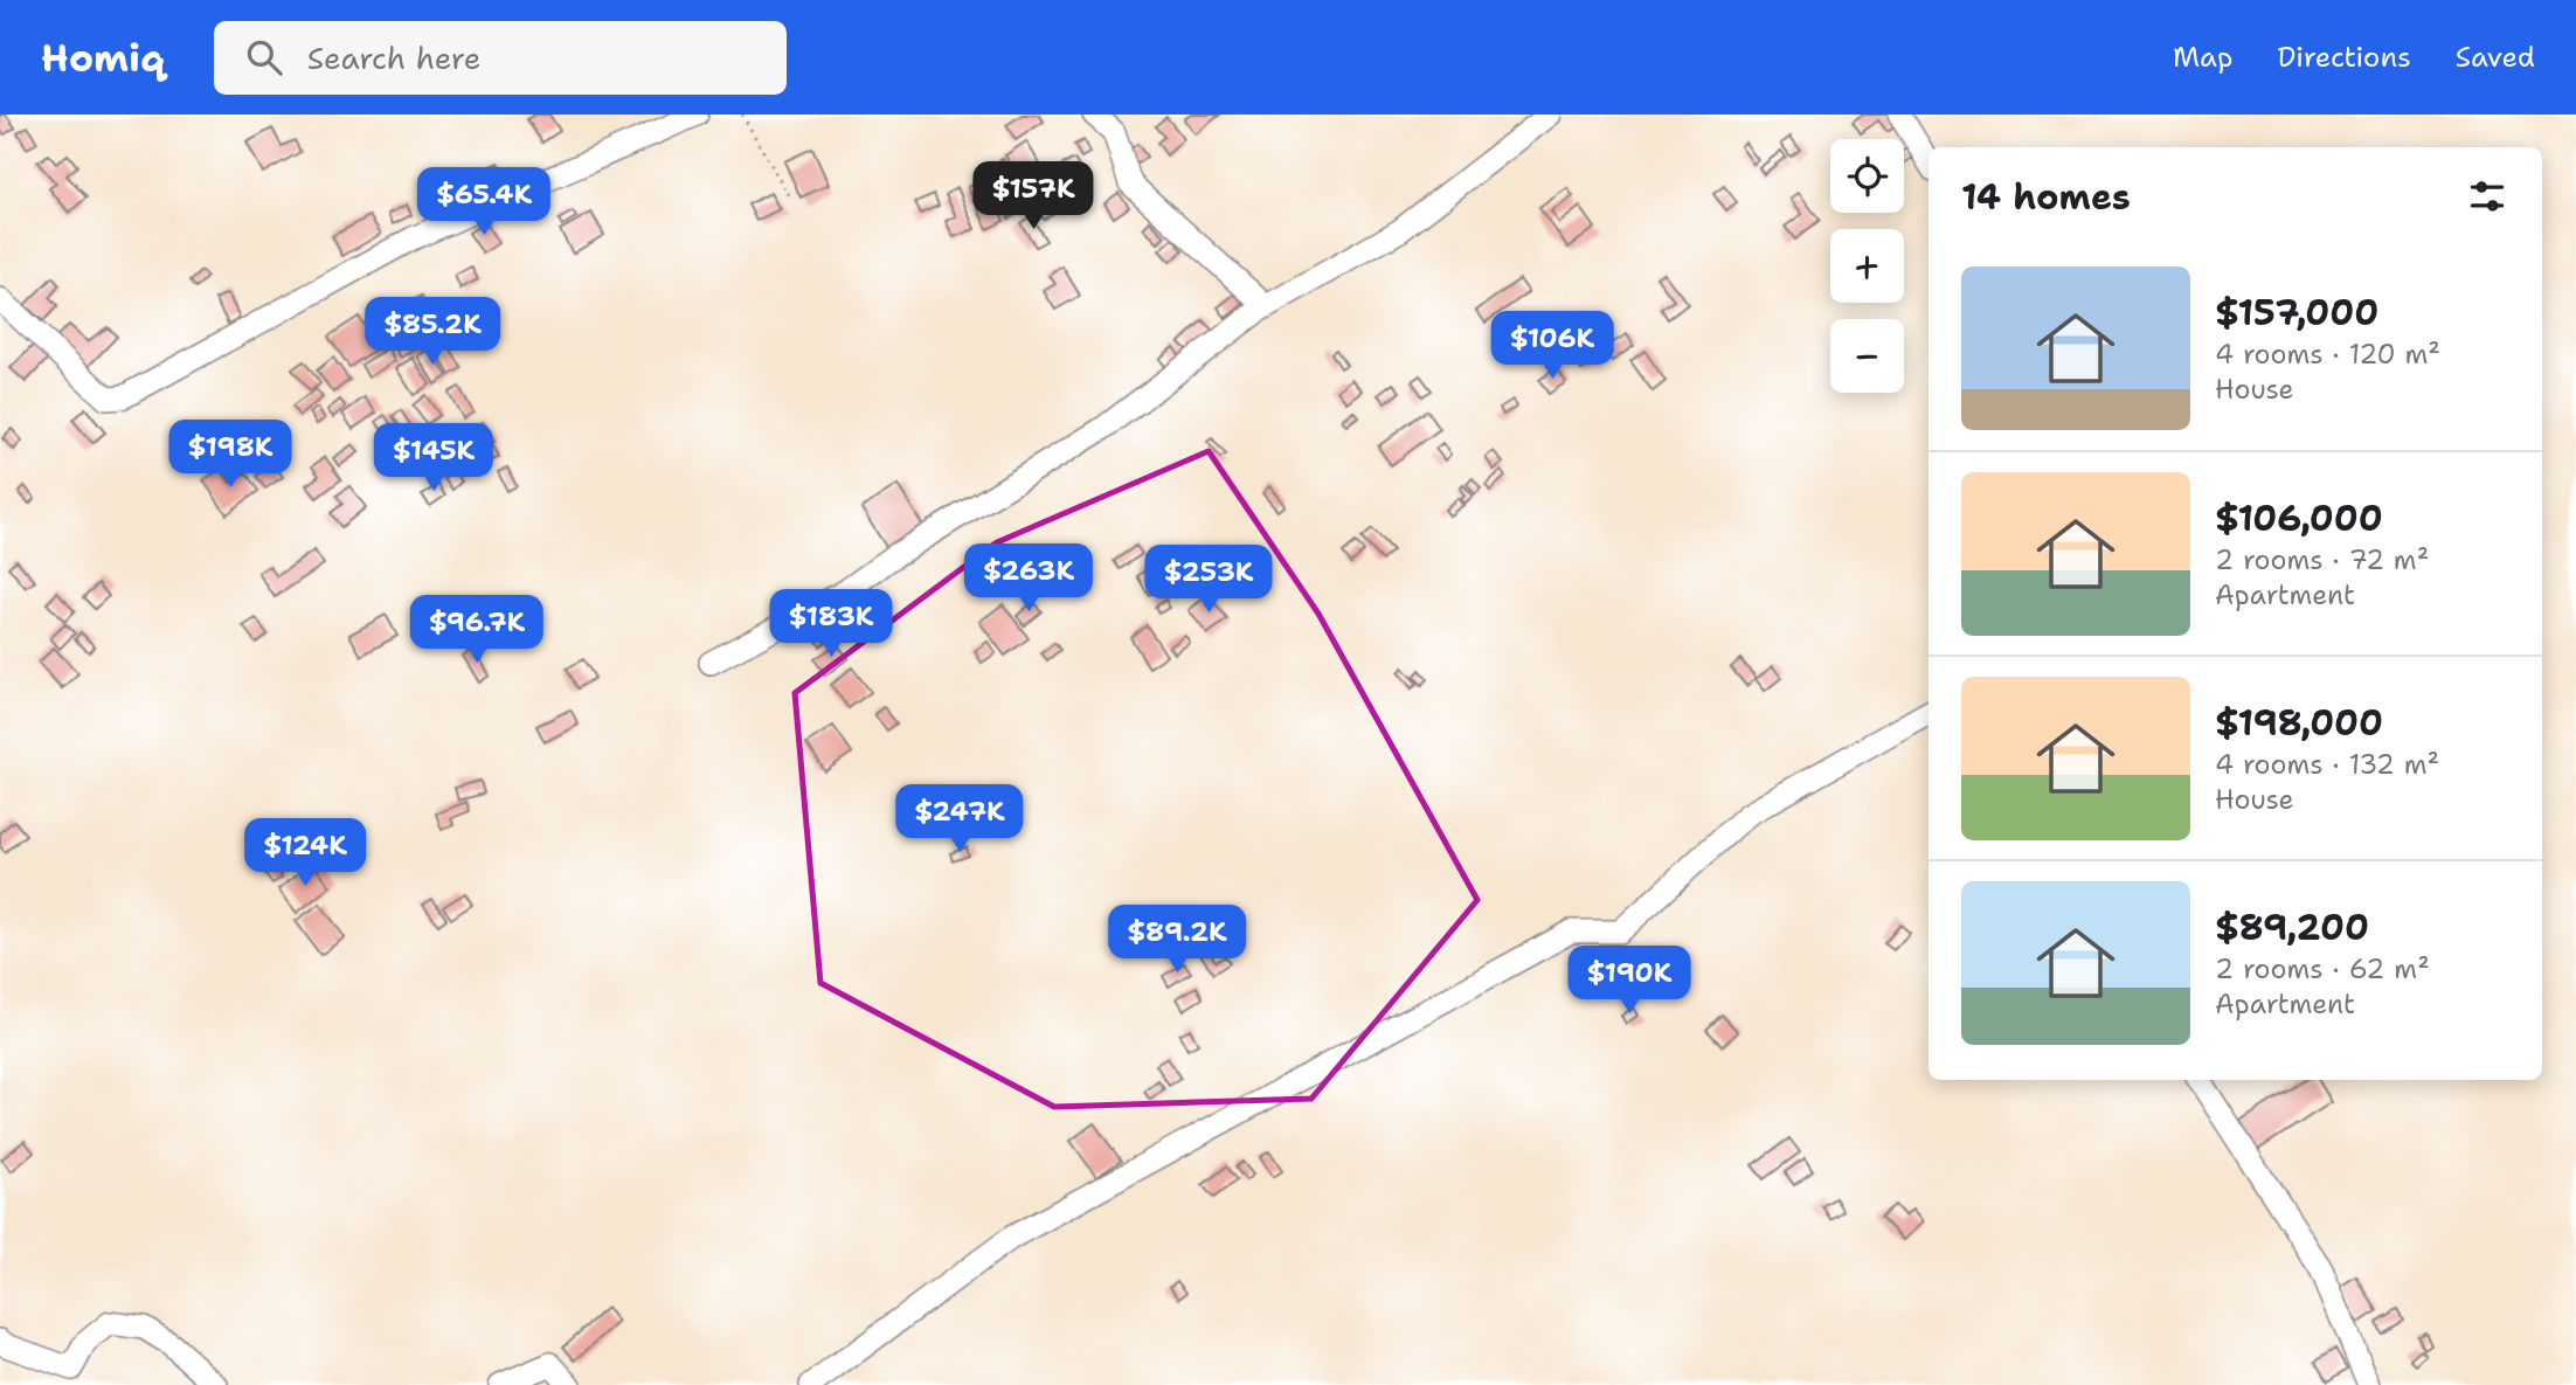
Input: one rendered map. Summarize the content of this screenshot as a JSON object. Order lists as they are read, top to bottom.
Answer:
{
  "page": {
    "header": "Homiq",
    "search": "Search here",
    "nav": ["Map", "Directions", "Saved"],
    "map_buttons": ["+", "−"],
    "heading": "14 homes",
    "price": [
      "$157K",
      "$65.4K",
      "$85.2K",
      "$106K",
      "$198K",
      "$145K",
      "$263K",
      "$253K",
      "$183K",
      "$96.7K",
      "$247K",
      "$124K",
      "$89.2K",
      "$190K"
    ],
    "list": [
      {
        "name": "$157,000",
        "note": "4 rooms · 120 m² · House"
      },
      {
        "name": "$106,000",
        "note": "2 rooms · 72 m² · Apartment"
      },
      {
        "name": "$198,000",
        "note": "4 rooms · 132 m² · House"
      },
      {
        "name": "$89,200",
        "note": "2 rooms · 62 m² · Apartment"
      }
    ]
  }
}
